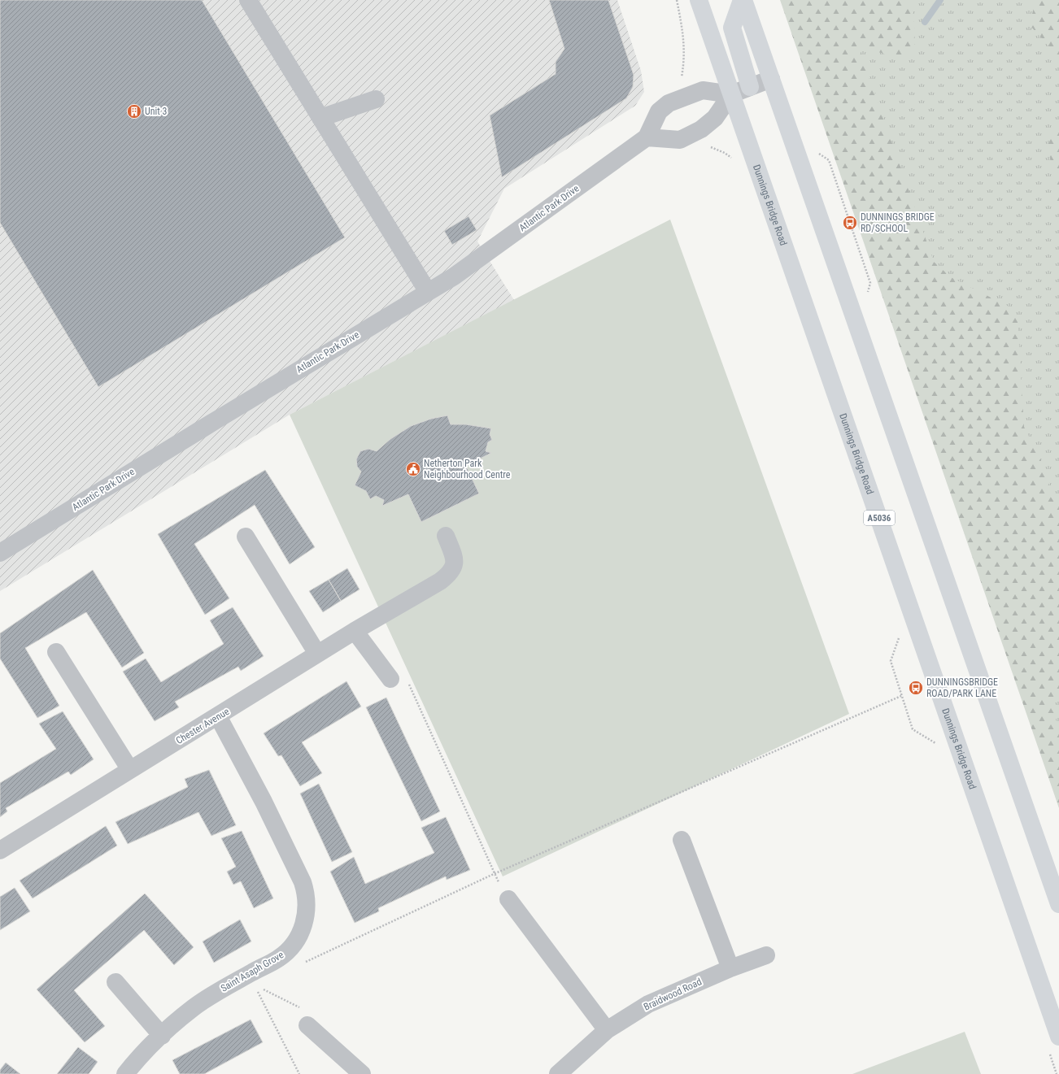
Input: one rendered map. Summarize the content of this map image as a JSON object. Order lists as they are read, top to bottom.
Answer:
{
  "streets": {
    "highway": ["Dunnings Bridge Road", "A5036"],
    "street": [
      "Atlantic Park Drive",
      "Chester Avenue",
      "Saint Asaph Grove",
      "Braidwood Road"
    ]
  },
  "crossings": [
    ["Dunnings Bridge Road", "Atlantic Park Drive"],
    ["Chester Avenue", "Saint Asaph Grove"]
  ],
  "places": {
    "building": ["Unit 3"],
    "bus stop": ["DUNNINGS BRIDGE RD/SCHOOL", "DUNNINGSBRIDGE ROAD/PARK LANE"],
    "public building": ["Netherton Park Neighbourhood Centre"]
  }
}
